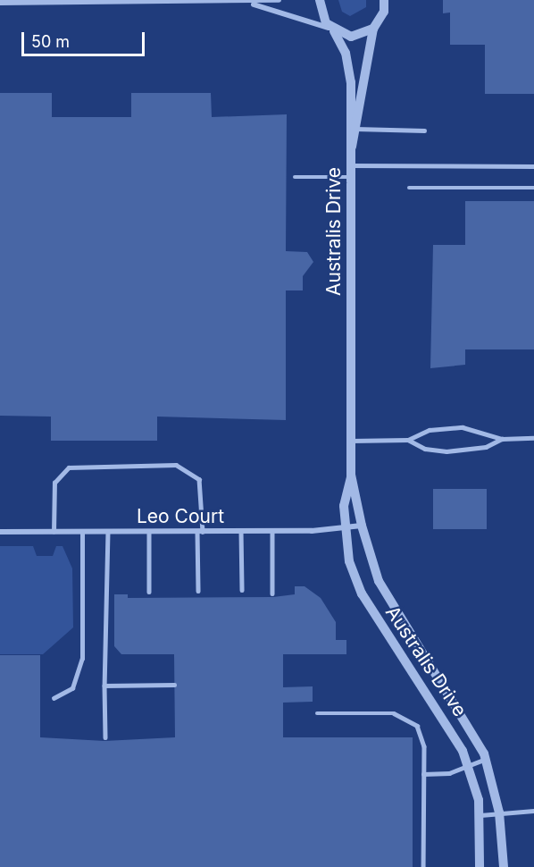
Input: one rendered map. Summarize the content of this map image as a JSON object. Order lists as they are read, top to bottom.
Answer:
{
  "streets": {
    "street": ["Australis Drive", "Leo Court"]
  },
  "crossings": [
    ["Australis Drive", "Leo Court"]
  ],
  "scale_bar": "50 m"
}
